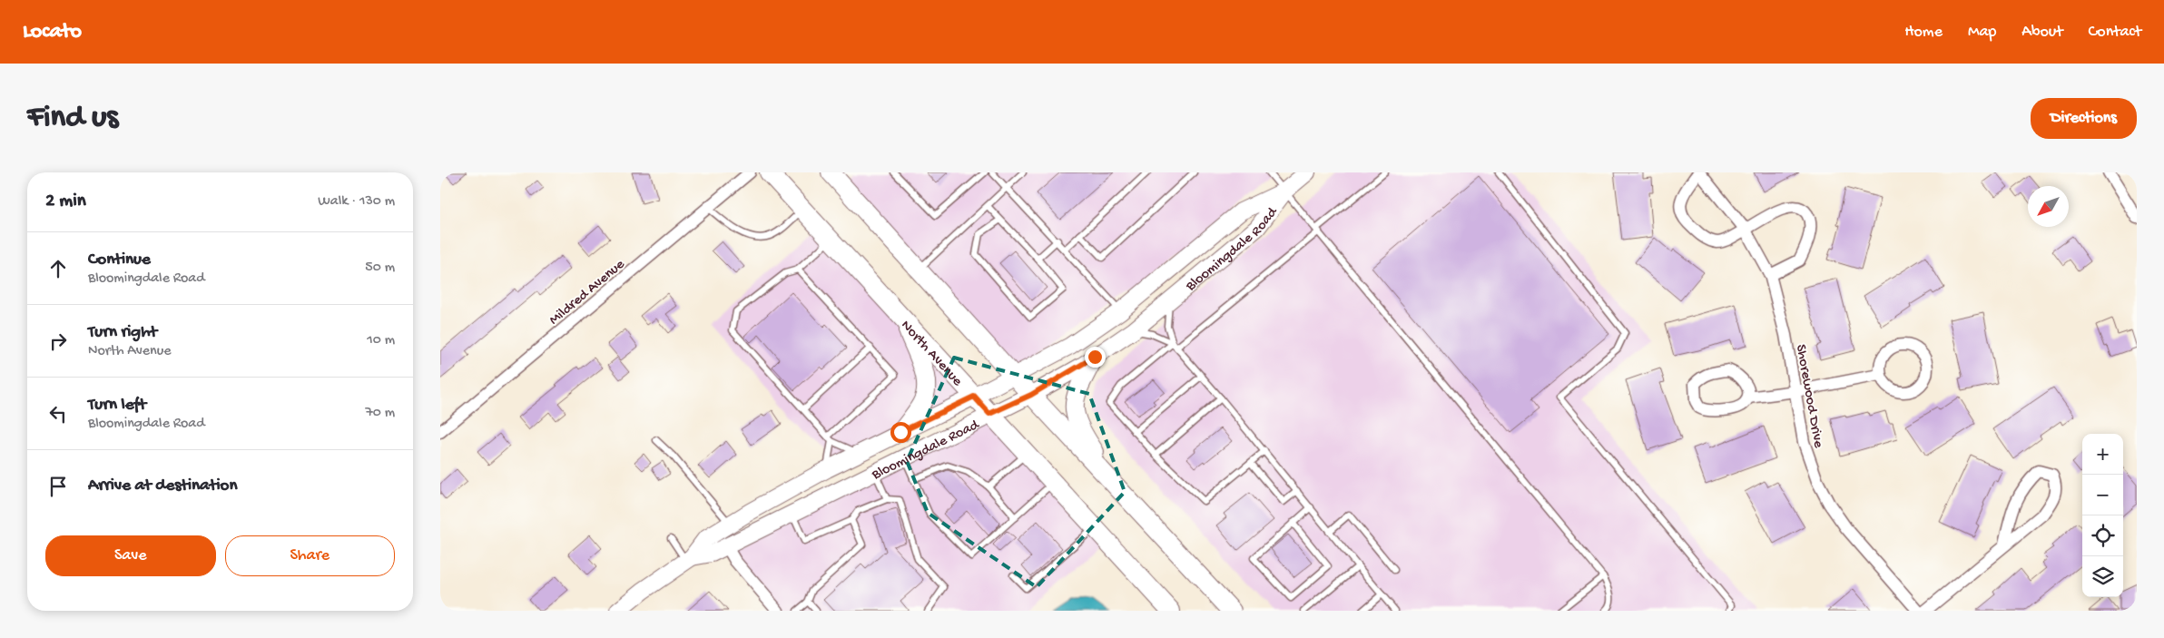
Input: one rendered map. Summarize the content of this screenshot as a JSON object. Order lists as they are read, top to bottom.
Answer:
{
  "streets": {
    "main road": ["Bloomingdale Road", "North Avenue"],
    "street": ["Mildred Avenue", "Shorewood Drive"]
  },
  "crossings": [
    ["Bloomingdale Road", "North Avenue"]
  ],
  "north": "bottom left",
  "page": {
    "header": "Locato",
    "nav": [
      "Home",
      "Map",
      "About",
      "Contact"
    ],
    "buttons": [
      "Directions",
      ["Save", "Share"]
    ],
    "title": "Find us",
    "heading": ["2 min", "Walk · 130 m"],
    "list": [
      ["Continue", "Bloomingdale Road", "50 m"],
      ["Turn right", "North Avenue", "10 m"],
      ["Turn left", "Bloomingdale Road", "70 m"],
      "Arrive at destination"
    ],
    "map_buttons": ["+", "−"]
  }
}
